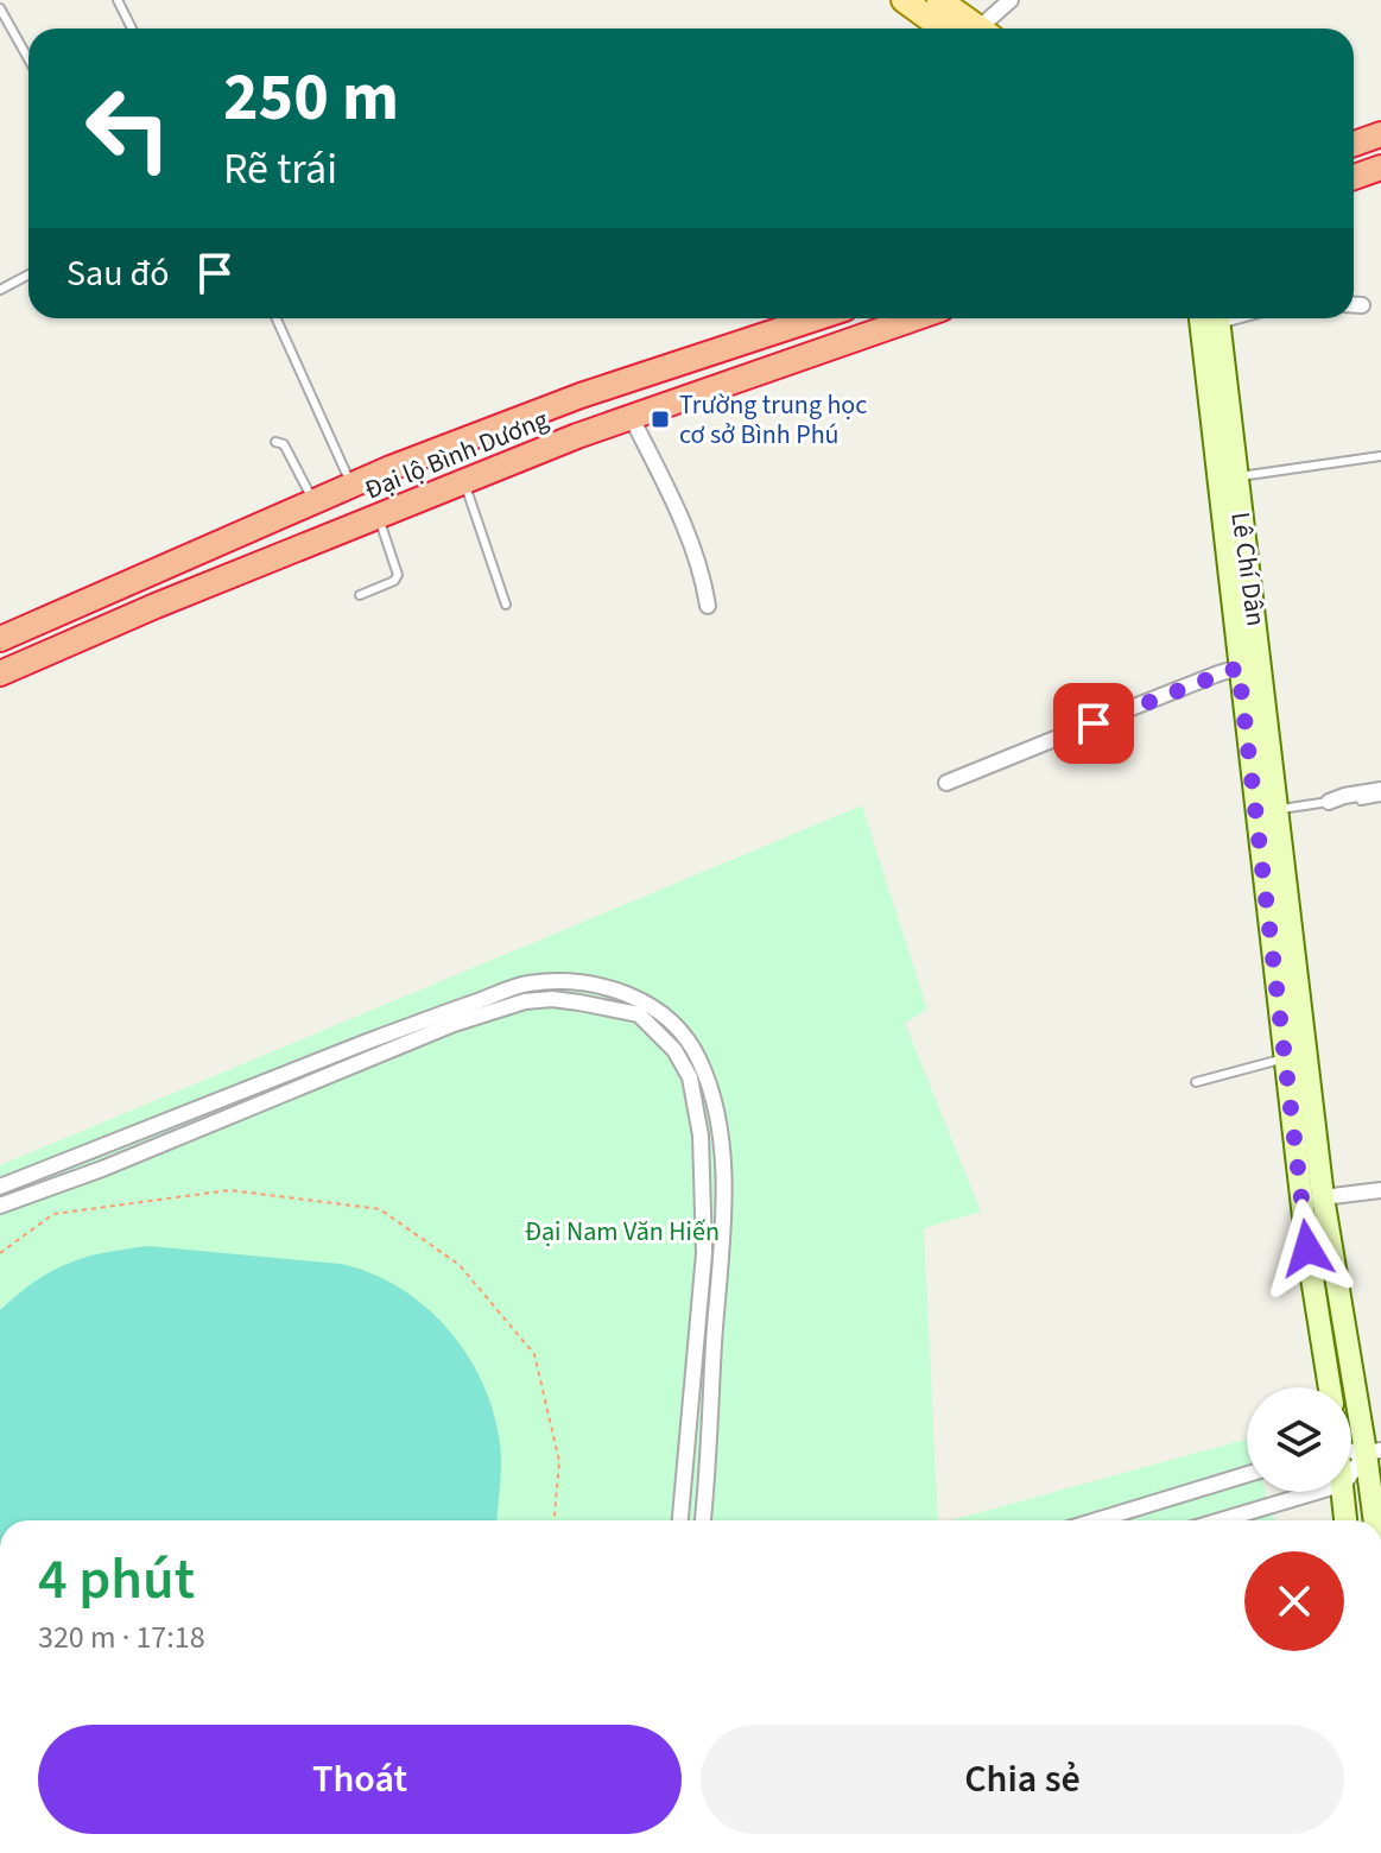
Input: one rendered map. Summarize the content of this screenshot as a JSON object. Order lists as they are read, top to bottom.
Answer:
{
  "streets": {
    "highway": ["Đại lộ Bình Dương"],
    "main road": ["Lê Chí Dân"]
  },
  "parks": ["Đại Nam Văn Hiến"],
  "places": {
    "transit": ["Trường trung học cơ sở Bình Phú"]
  },
  "page": {
    "turn": ["250 m", "Rẽ trái"],
    "then": "Sau đó",
    "heading": ["4 phút", "320 m · 17:18"],
    "buttons": ["Thoát", "Chia sẻ"]
  }
}
